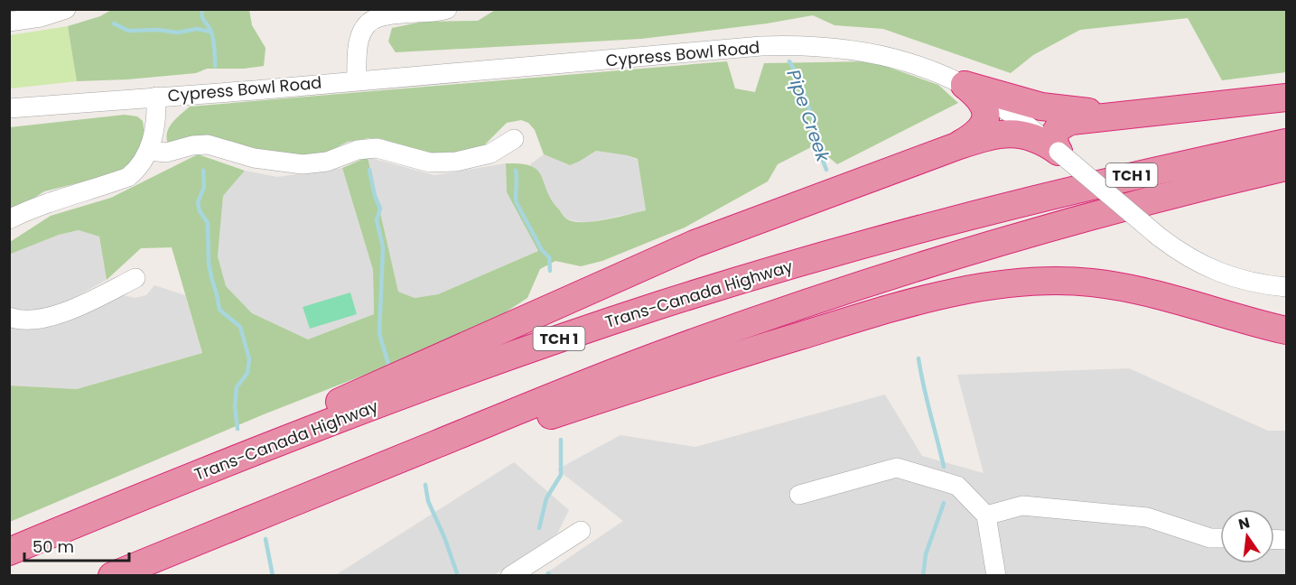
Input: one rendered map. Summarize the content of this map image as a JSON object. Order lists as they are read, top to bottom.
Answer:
{
  "streets": {
    "highway": ["TCH 1", "Trans-Canada Highway"],
    "street": ["Cypress Bowl Road"]
  },
  "water": ["Pipe Creek"],
  "scale_bar": "50 m",
  "north": "top"
}
